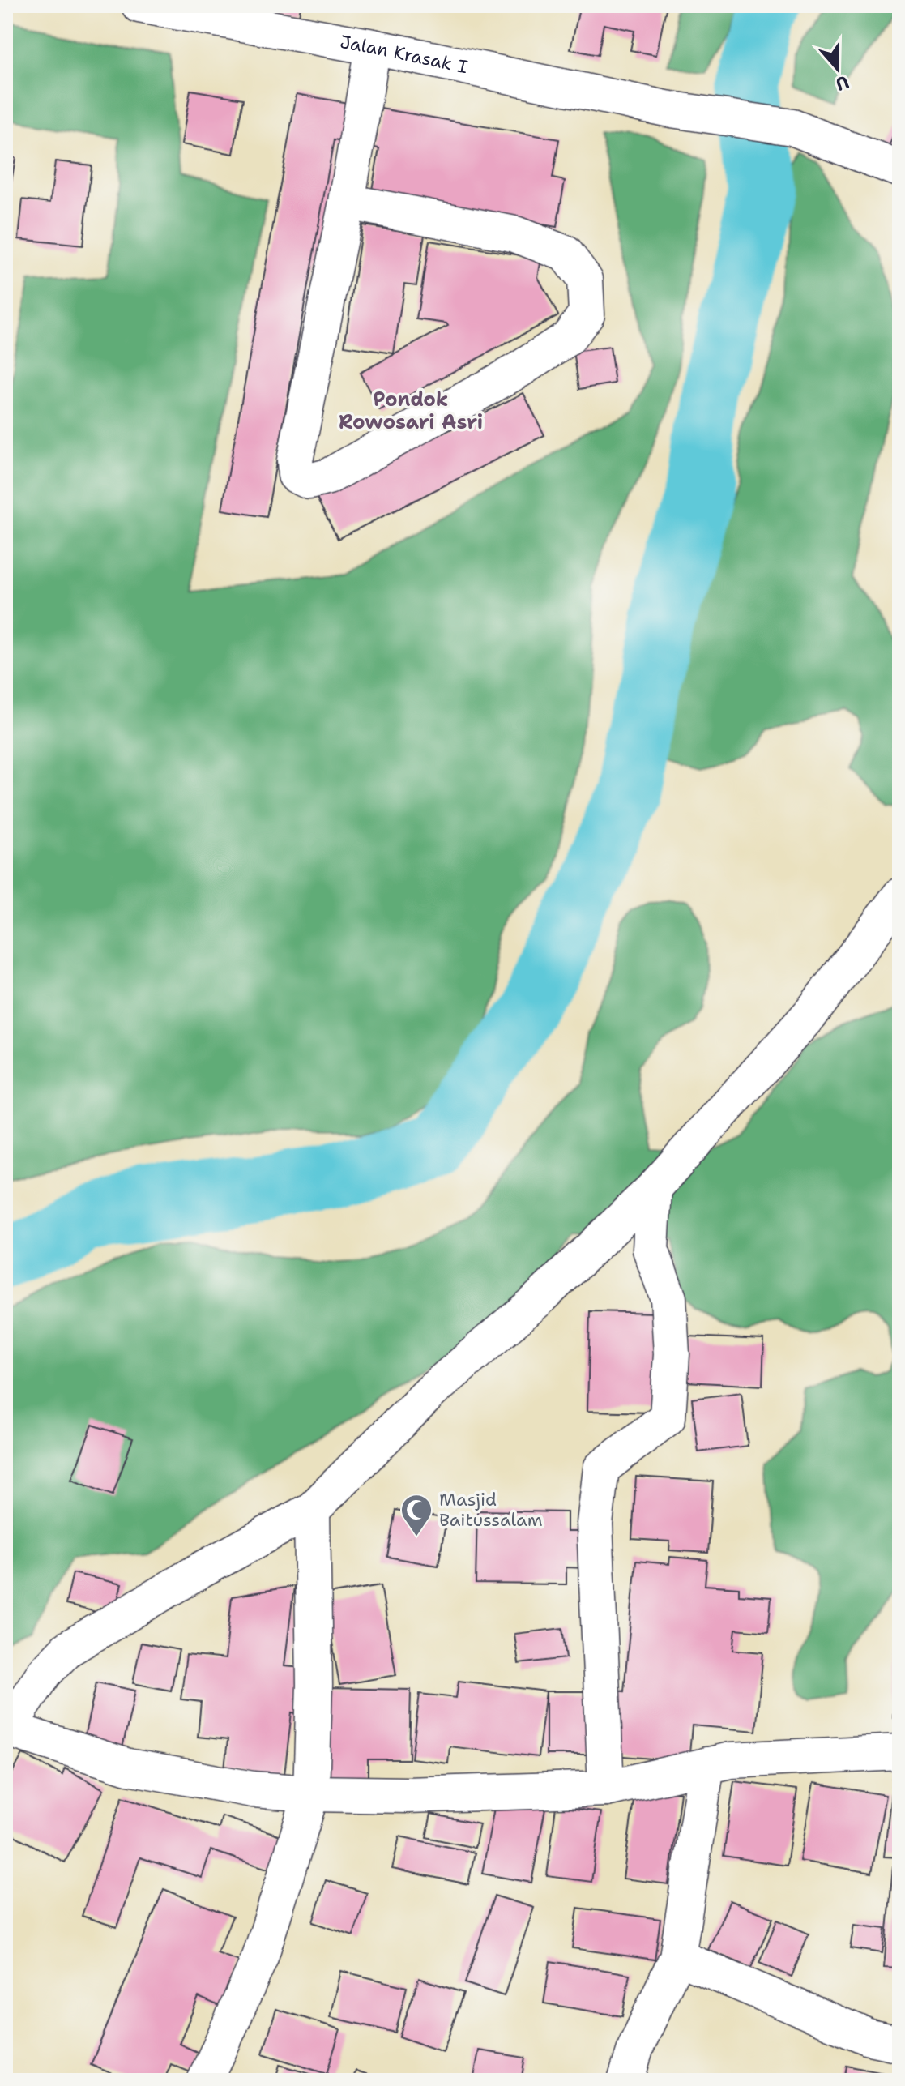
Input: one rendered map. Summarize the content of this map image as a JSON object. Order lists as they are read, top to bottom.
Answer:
{
  "streets": {
    "street": ["Jalan Krasak I"]
  },
  "districts": ["Pondok Rowosari Asri"],
  "places": {
    "mosque": ["Masjid Baitussalam"]
  },
  "north": "bottom"
}
